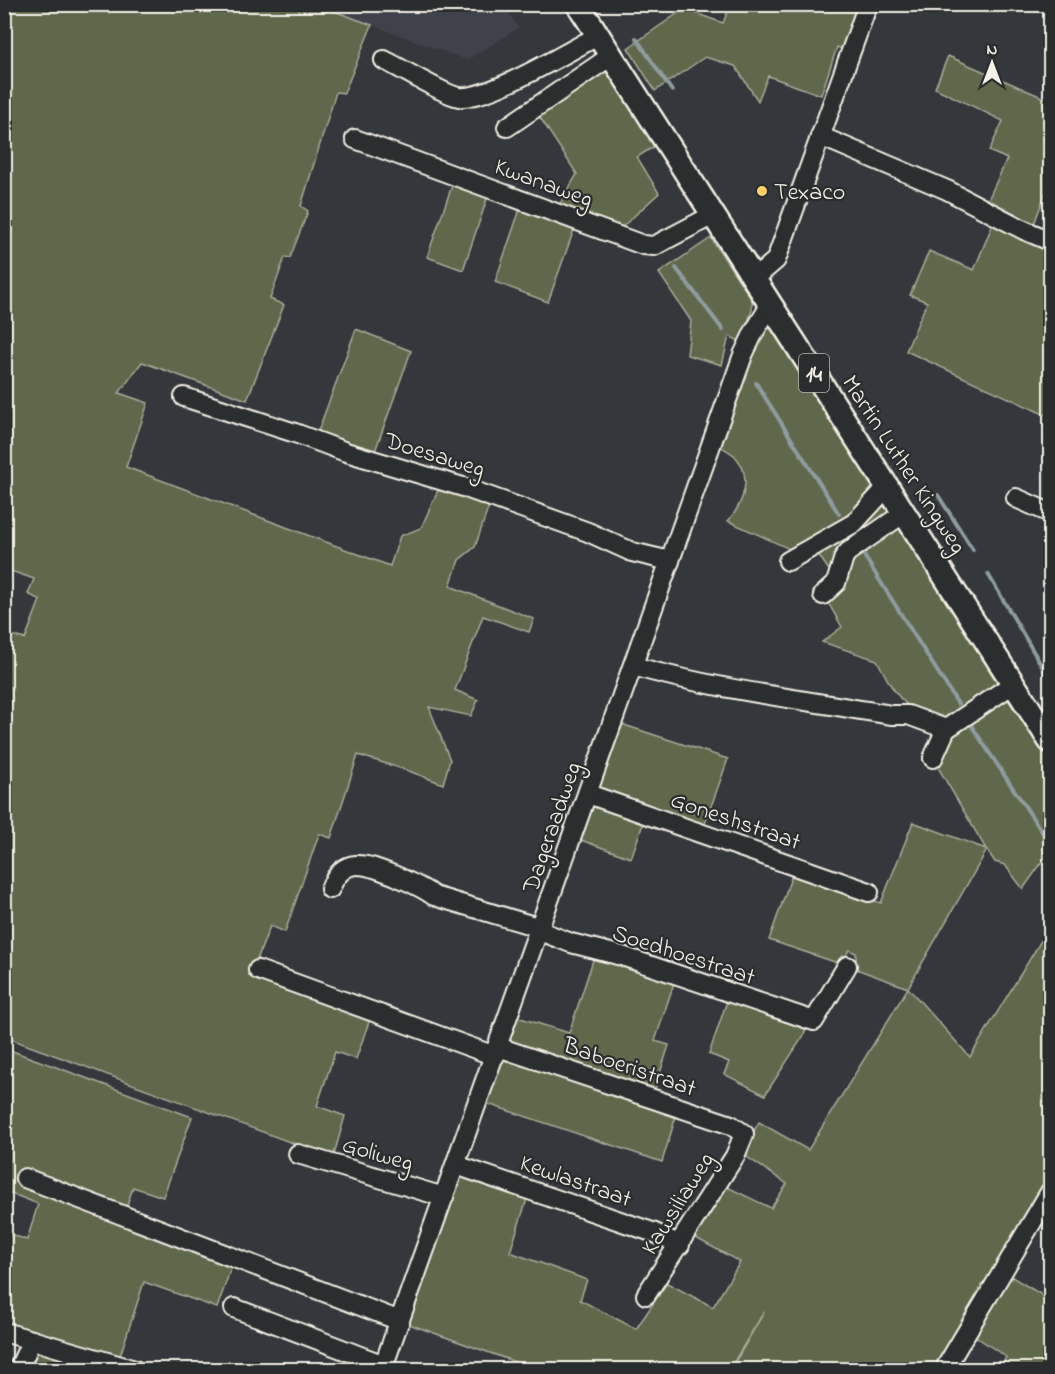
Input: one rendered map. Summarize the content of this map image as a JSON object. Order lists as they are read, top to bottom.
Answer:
{
  "streets": {
    "main road": ["14", "Martin Luther Kingweg"],
    "street": [
      "Kwanaweg",
      "Doesaweg",
      "Goneshstraat",
      "Dageraadweg",
      "Soedhoestraat",
      "Baboeristraat",
      "Goliweg",
      "Kewlastraat",
      "Kawsiliaweg"
    ]
  },
  "crossings": [
    ["Kwanaweg", "Martin Luther Kingweg"],
    ["Doesaweg", "Dageraadweg"],
    ["Martin Luther Kingweg", "Dageraadweg"],
    ["Goneshstraat", "Dageraadweg"],
    ["Dageraadweg", "Soedhoestraat"],
    ["Dageraadweg", "Baboeristraat"],
    ["Dageraadweg", "Goliweg"],
    ["Dageraadweg", "Kewlastraat"],
    ["Baboeristraat", "Kawsiliaweg"],
    ["Kewlastraat", "Kawsiliaweg"]
  ],
  "places": ["Texaco"],
  "north": "top"
}
